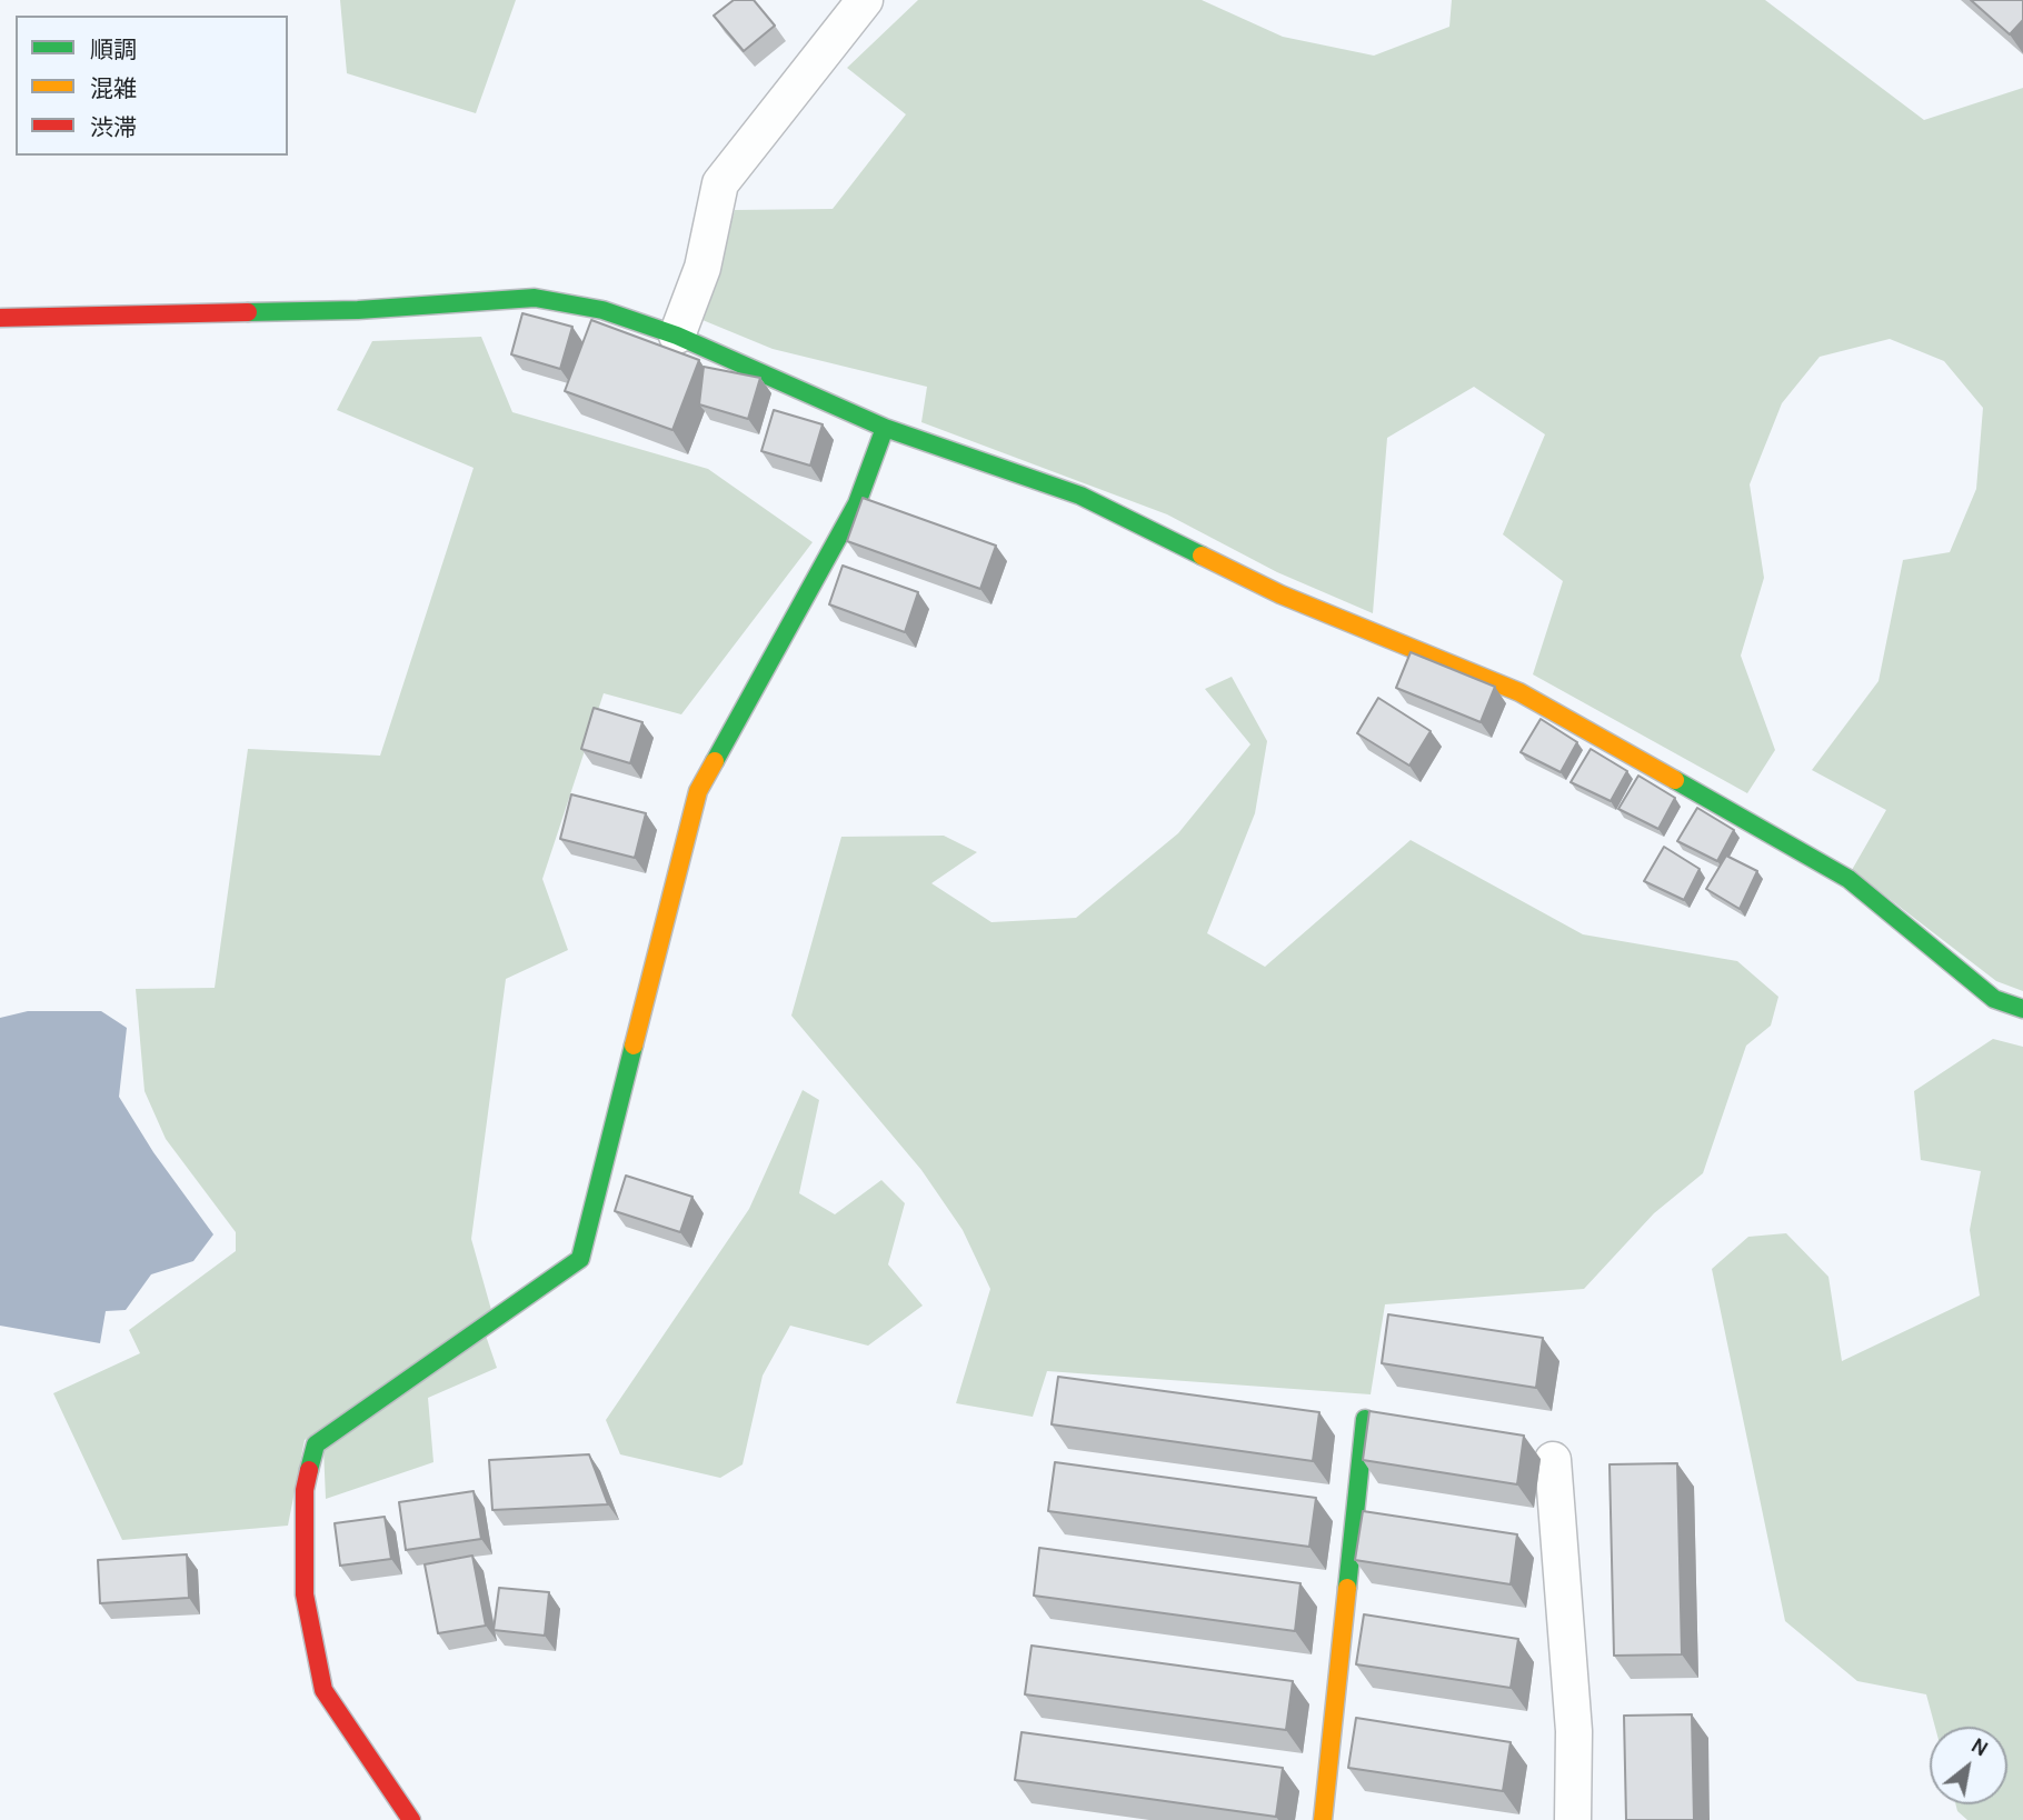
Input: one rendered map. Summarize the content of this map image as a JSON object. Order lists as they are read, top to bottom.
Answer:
{
  "legend": ["順調", "混雑", "渋滞"],
  "north": "top right"
}
